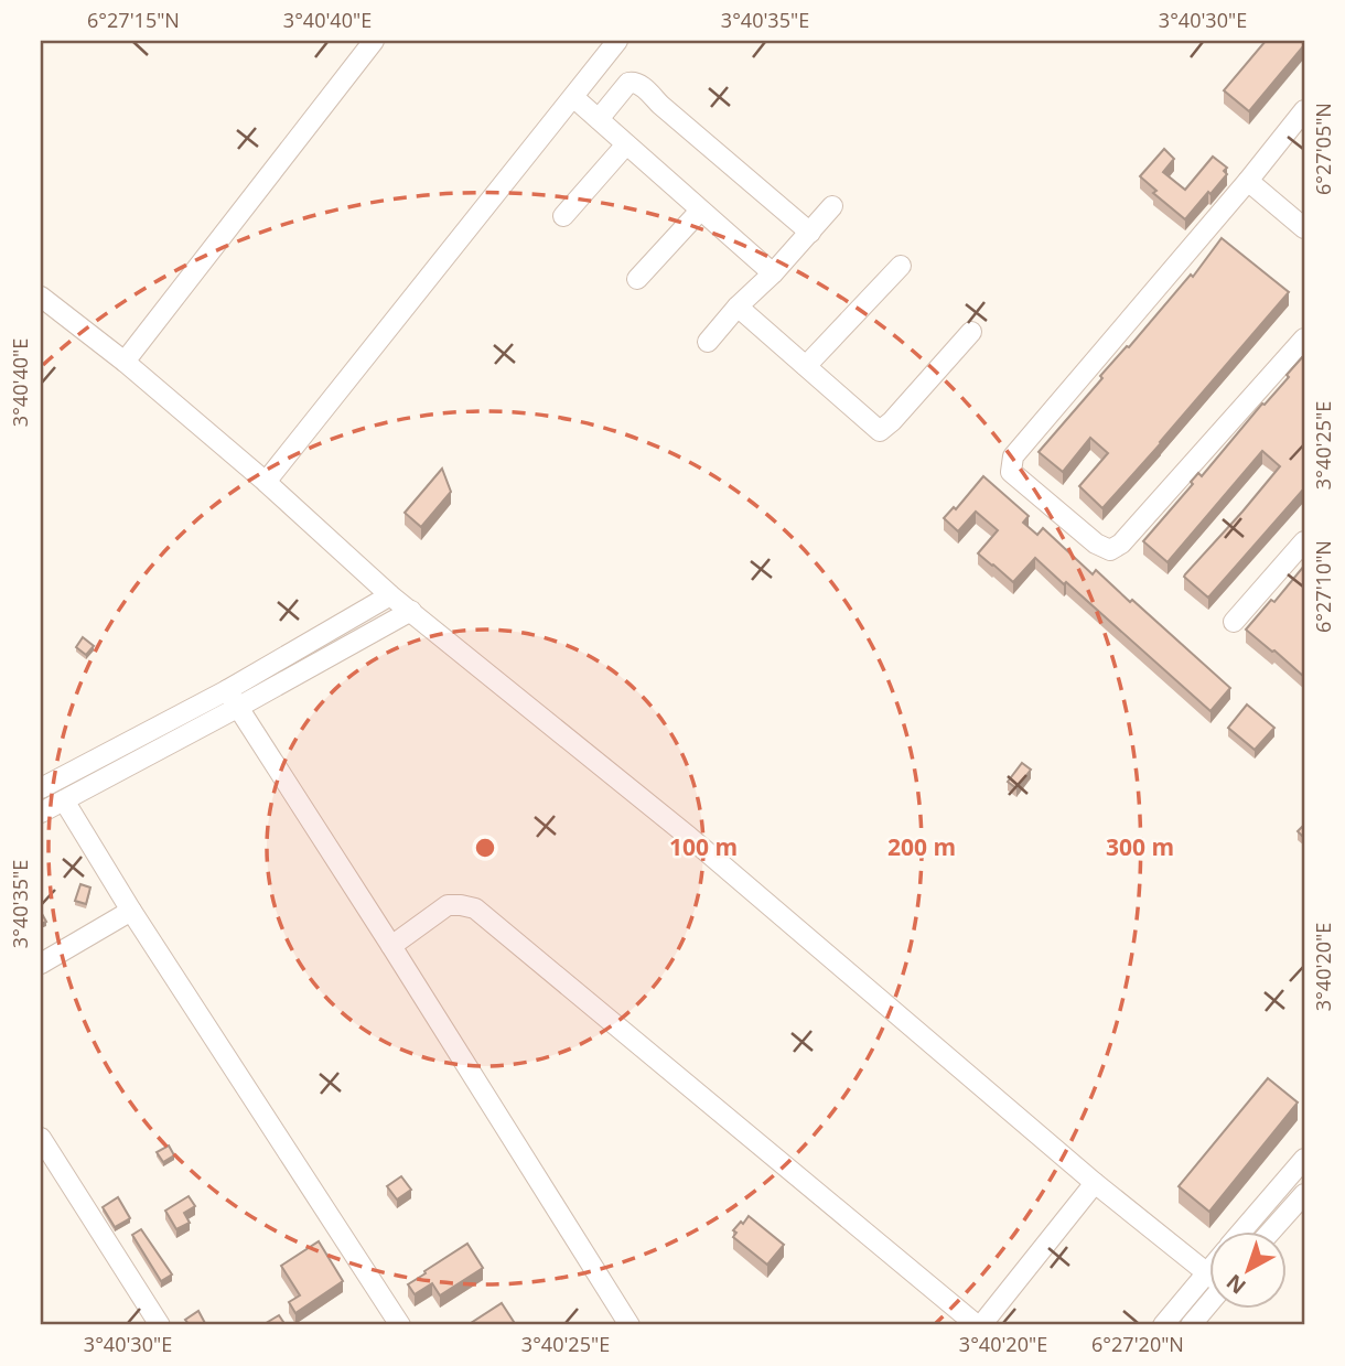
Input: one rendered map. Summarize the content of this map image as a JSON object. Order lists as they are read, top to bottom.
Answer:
{
  "north": "bottom left",
  "coordinates": [
    "6°27'15\"N",
    "3°40'40\"E",
    "3°40'35\"E",
    "3°40'30\"E",
    "6°27'05\"N",
    "3°40'25\"E",
    "6°27'10\"N",
    "3°40'20\"E",
    "6°27'20\"N"
  ],
  "rings": ["100 m", "200 m", "300 m"]
}
